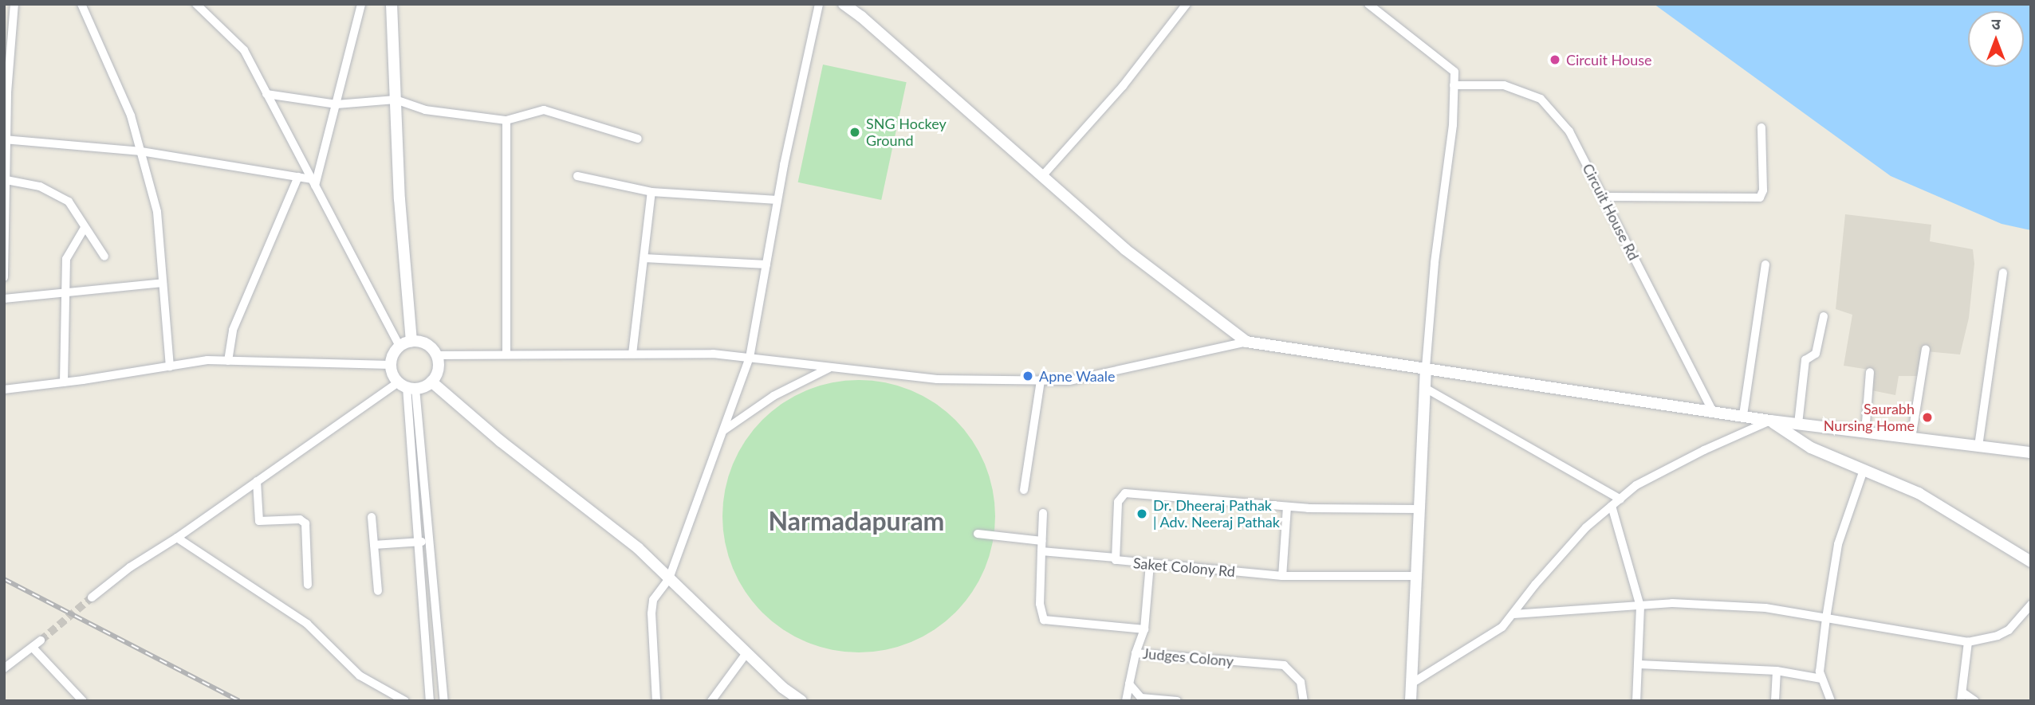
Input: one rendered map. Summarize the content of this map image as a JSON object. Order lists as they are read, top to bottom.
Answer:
{
  "streets": {
    "street": ["Circuit House Rd", "Saket Colony Rd", "Judges Colony"]
  },
  "districts": ["Narmadapuram"],
  "places": [
    "Circuit House",
    "SNG Hockey Ground",
    "Apne Waale",
    "Saurabh Nursing Home",
    "Dr. Dheeraj Pathak | Adv. Neeraj Pathak"
  ],
  "north": "top"
}
